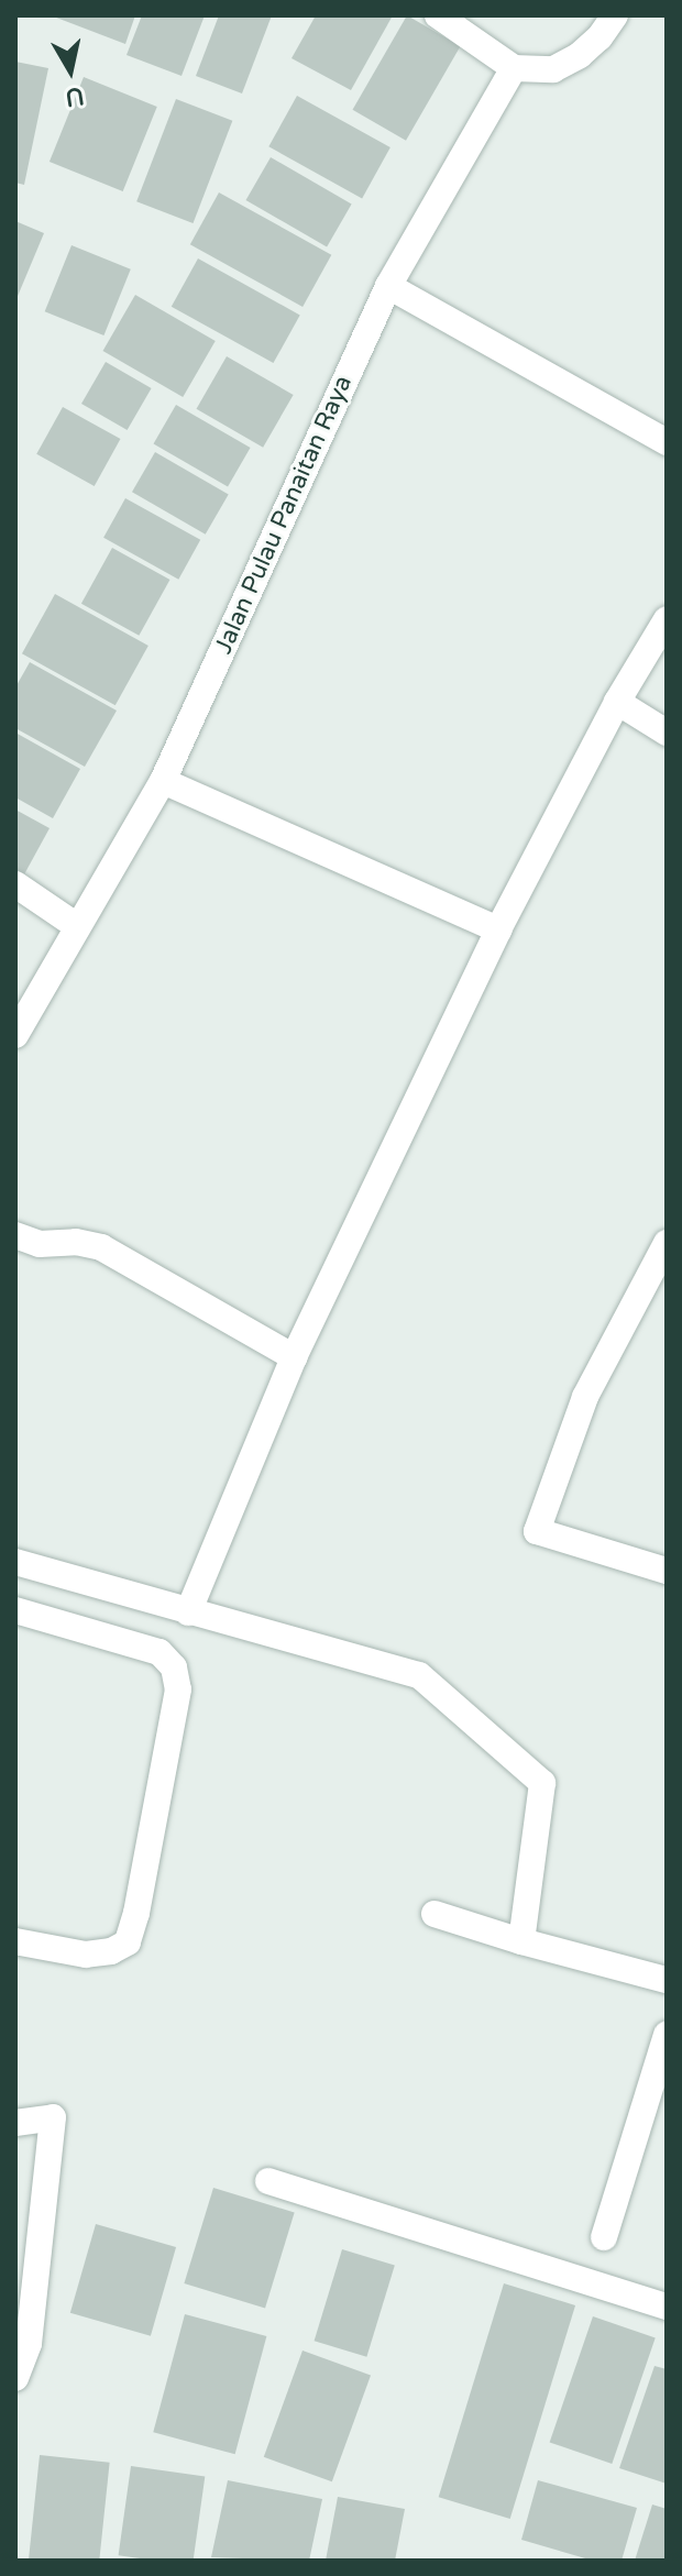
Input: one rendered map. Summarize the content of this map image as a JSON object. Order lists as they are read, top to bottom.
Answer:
{
  "streets": {
    "street": ["Jalan Pulau Panaitan Raya"]
  },
  "north": "bottom"
}
